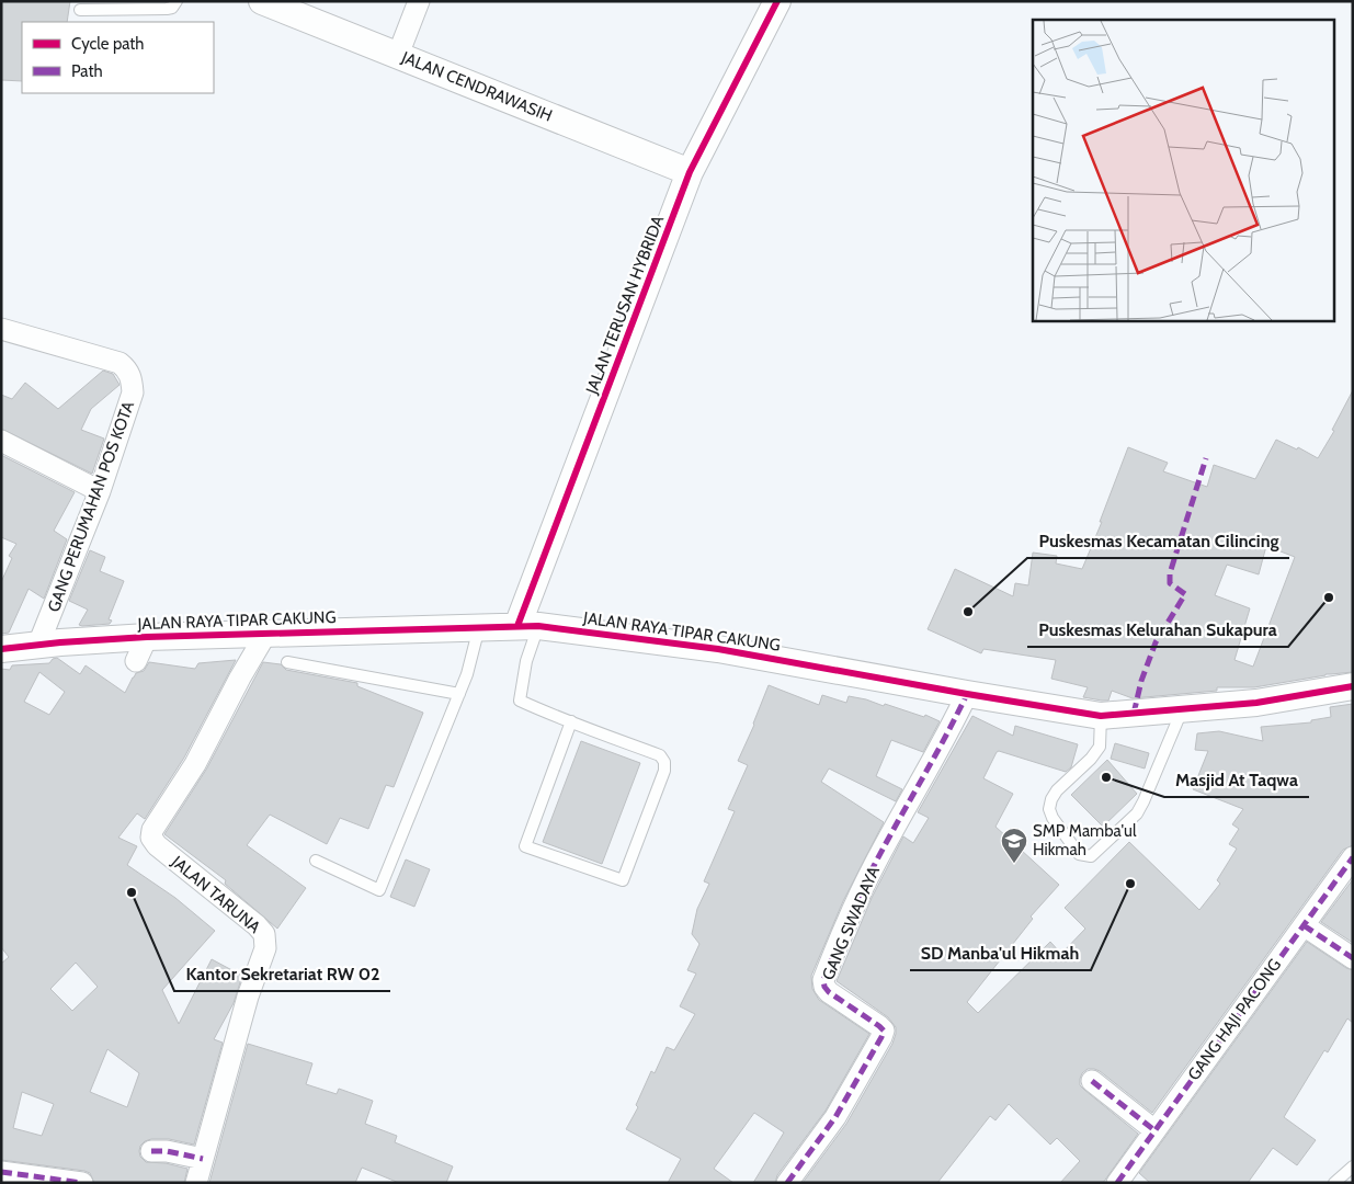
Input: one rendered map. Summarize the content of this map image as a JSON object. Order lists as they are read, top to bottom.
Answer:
{
  "streets": {
    "street": [
      "JALAN CENDRAWASIH",
      "JALAN TERUSAN HYBRIDA",
      "GANG PERUMAHAN POS KOTA",
      "JALAN RAYA TIPAR CAKUNG",
      "JALAN TARUNA",
      "GANG SWADAYA",
      "GANG HAJI PACONG"
    ]
  },
  "crossings": [
    ["JALAN CENDRAWASIH", "JALAN TERUSAN HYBRIDA"],
    ["JALAN TERUSAN HYBRIDA", "JALAN RAYA TIPAR CAKUNG"],
    ["GANG PERUMAHAN POS KOTA", "JALAN RAYA TIPAR CAKUNG"],
    ["JALAN RAYA TIPAR CAKUNG", "JALAN TARUNA"],
    ["JALAN RAYA TIPAR CAKUNG", "GANG SWADAYA"]
  ],
  "places": {
    "other": [
      "Puskesmas Kelurahan Sukapura",
      "Puskesmas Kecamatan Cilincing",
      "Masjid At Taqwa",
      "SD Manba'ul Hikmah",
      "Kantor Sekretariat RW 02"
    ],
    "school or university": ["SMP Mamba'ul Hikmah"]
  },
  "legend": ["Cycle path", "Path"]
}
